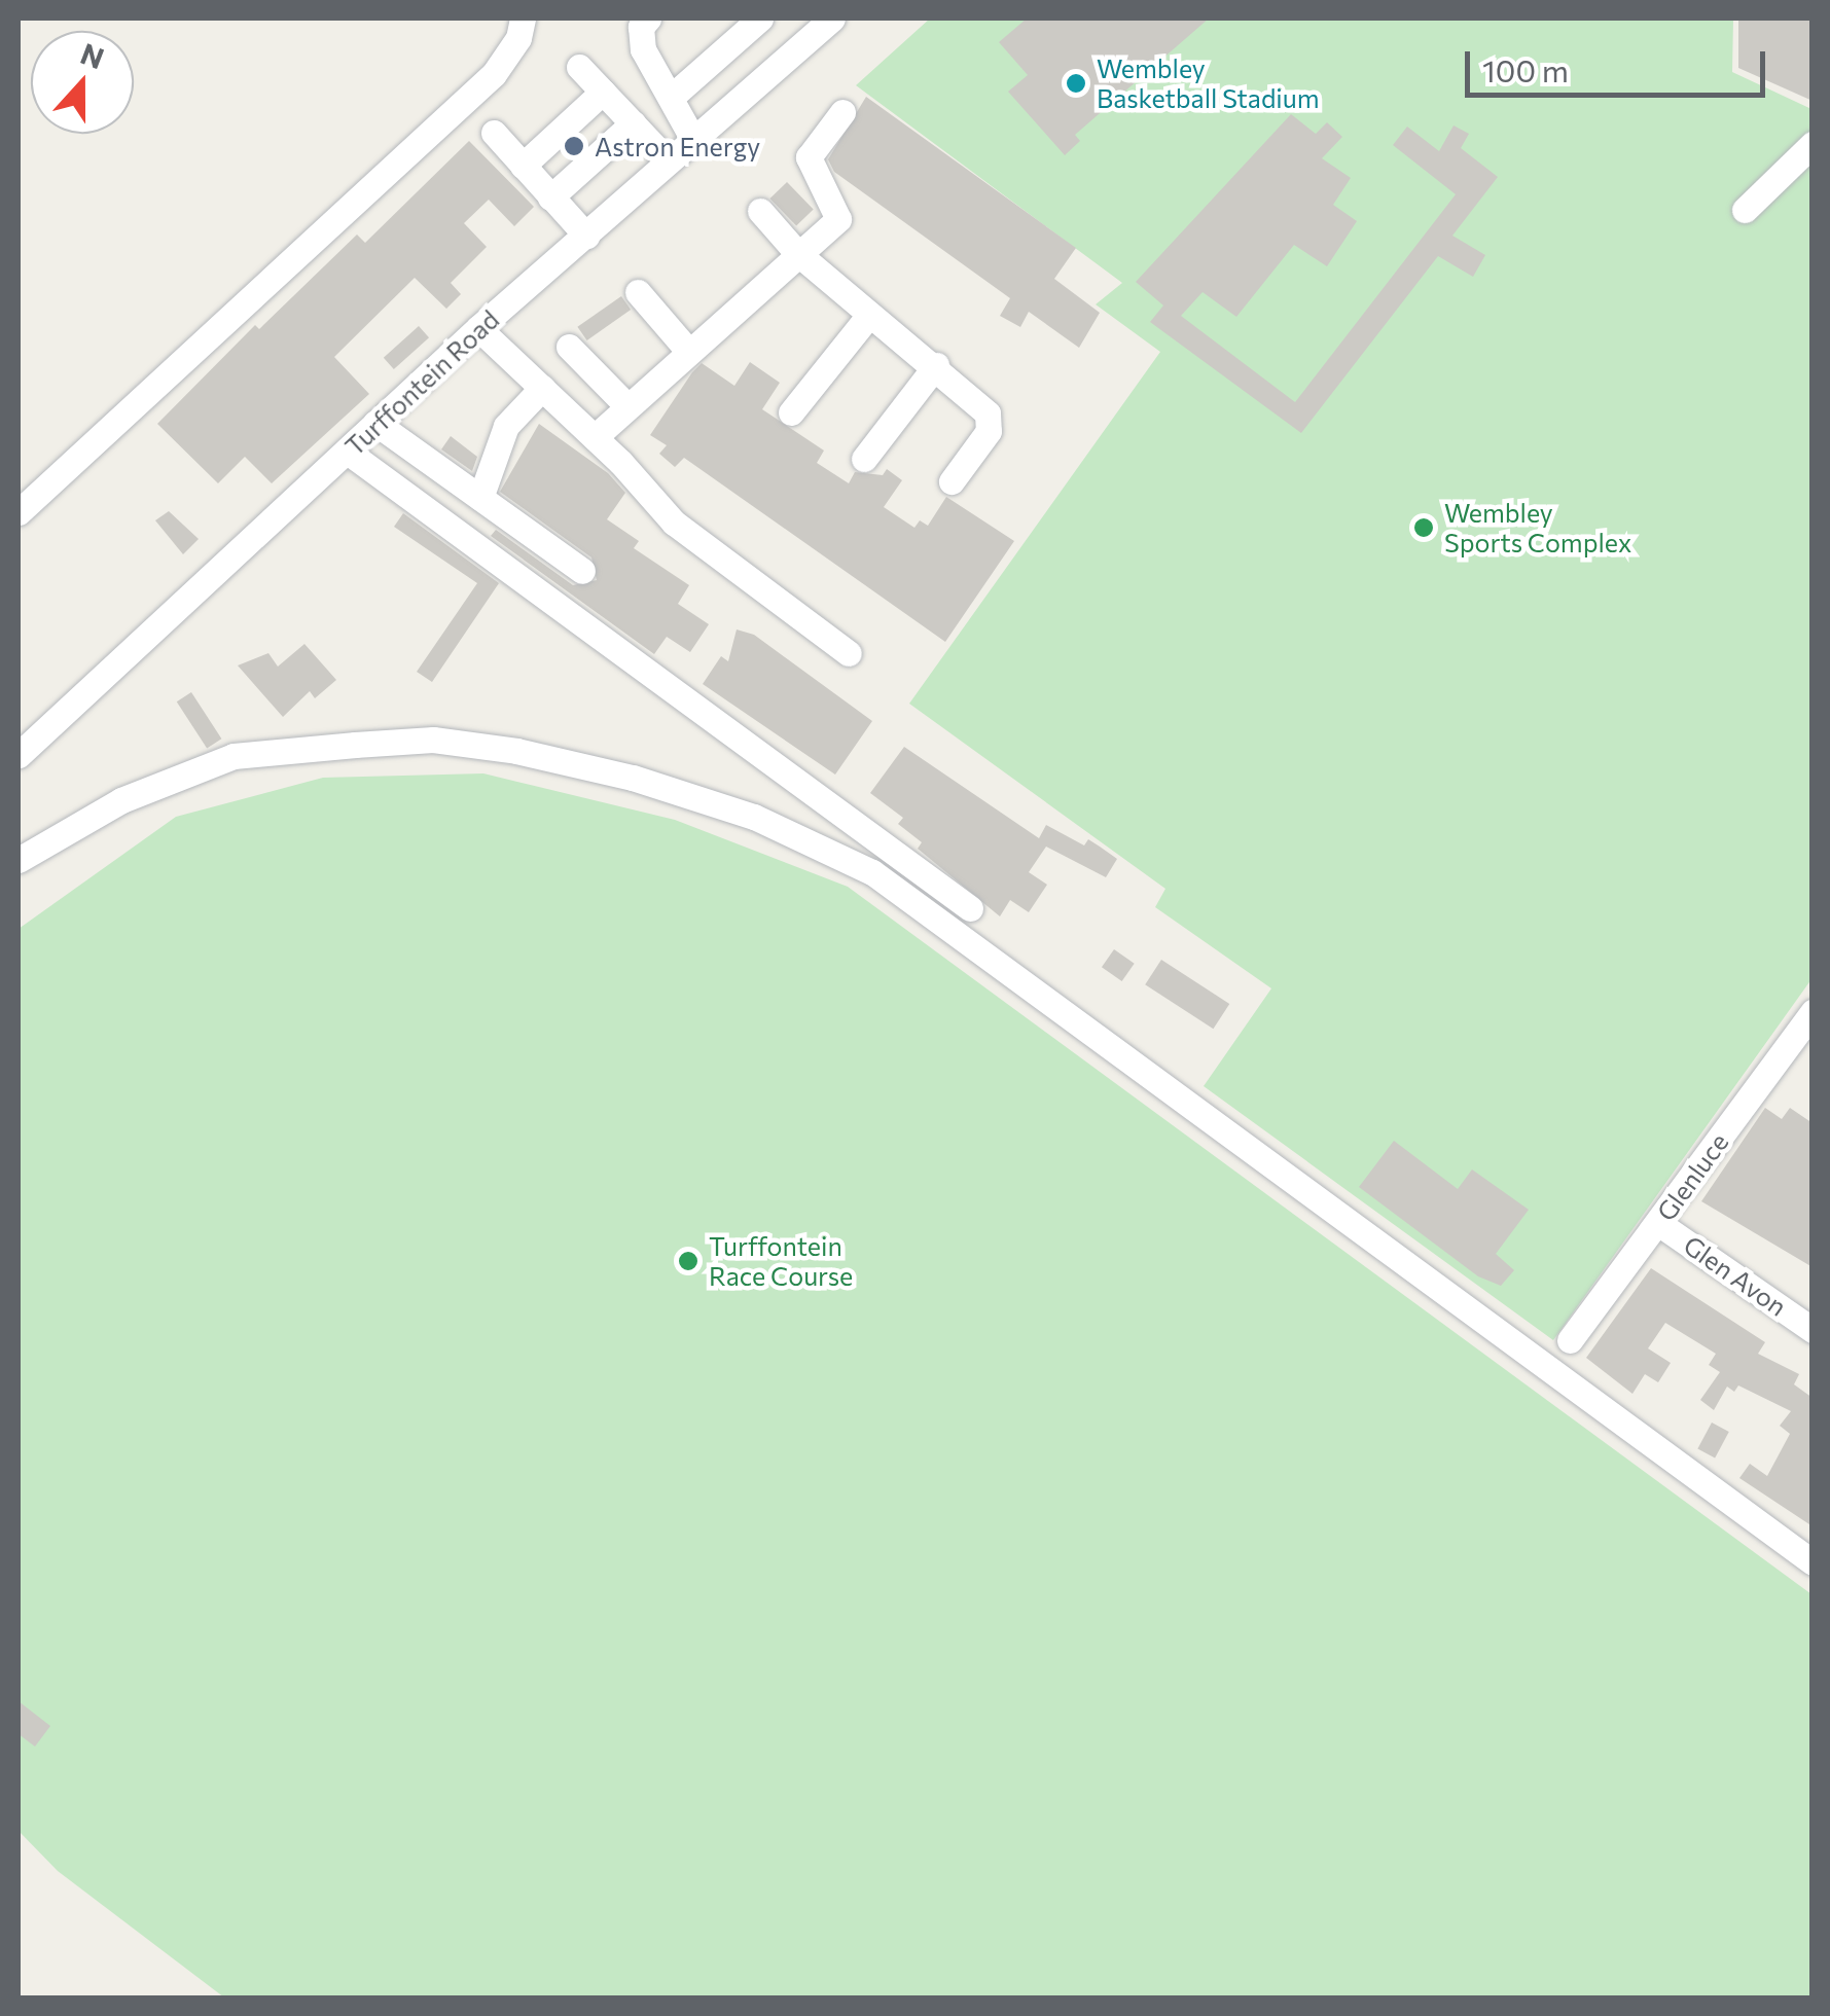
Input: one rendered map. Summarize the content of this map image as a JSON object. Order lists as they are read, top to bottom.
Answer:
{
  "streets": {
    "street": ["Turffontein Road", "Glenluce", "Glen Avon"]
  },
  "crossings": [
    ["Glenluce", "Glen Avon"]
  ],
  "places": [
    "Wembley Basketball Stadium",
    "Astron Energy",
    "Wembley Sports Complex",
    "Turffontein Race Course"
  ],
  "scale_bar": "100 m",
  "north": "top"
}
